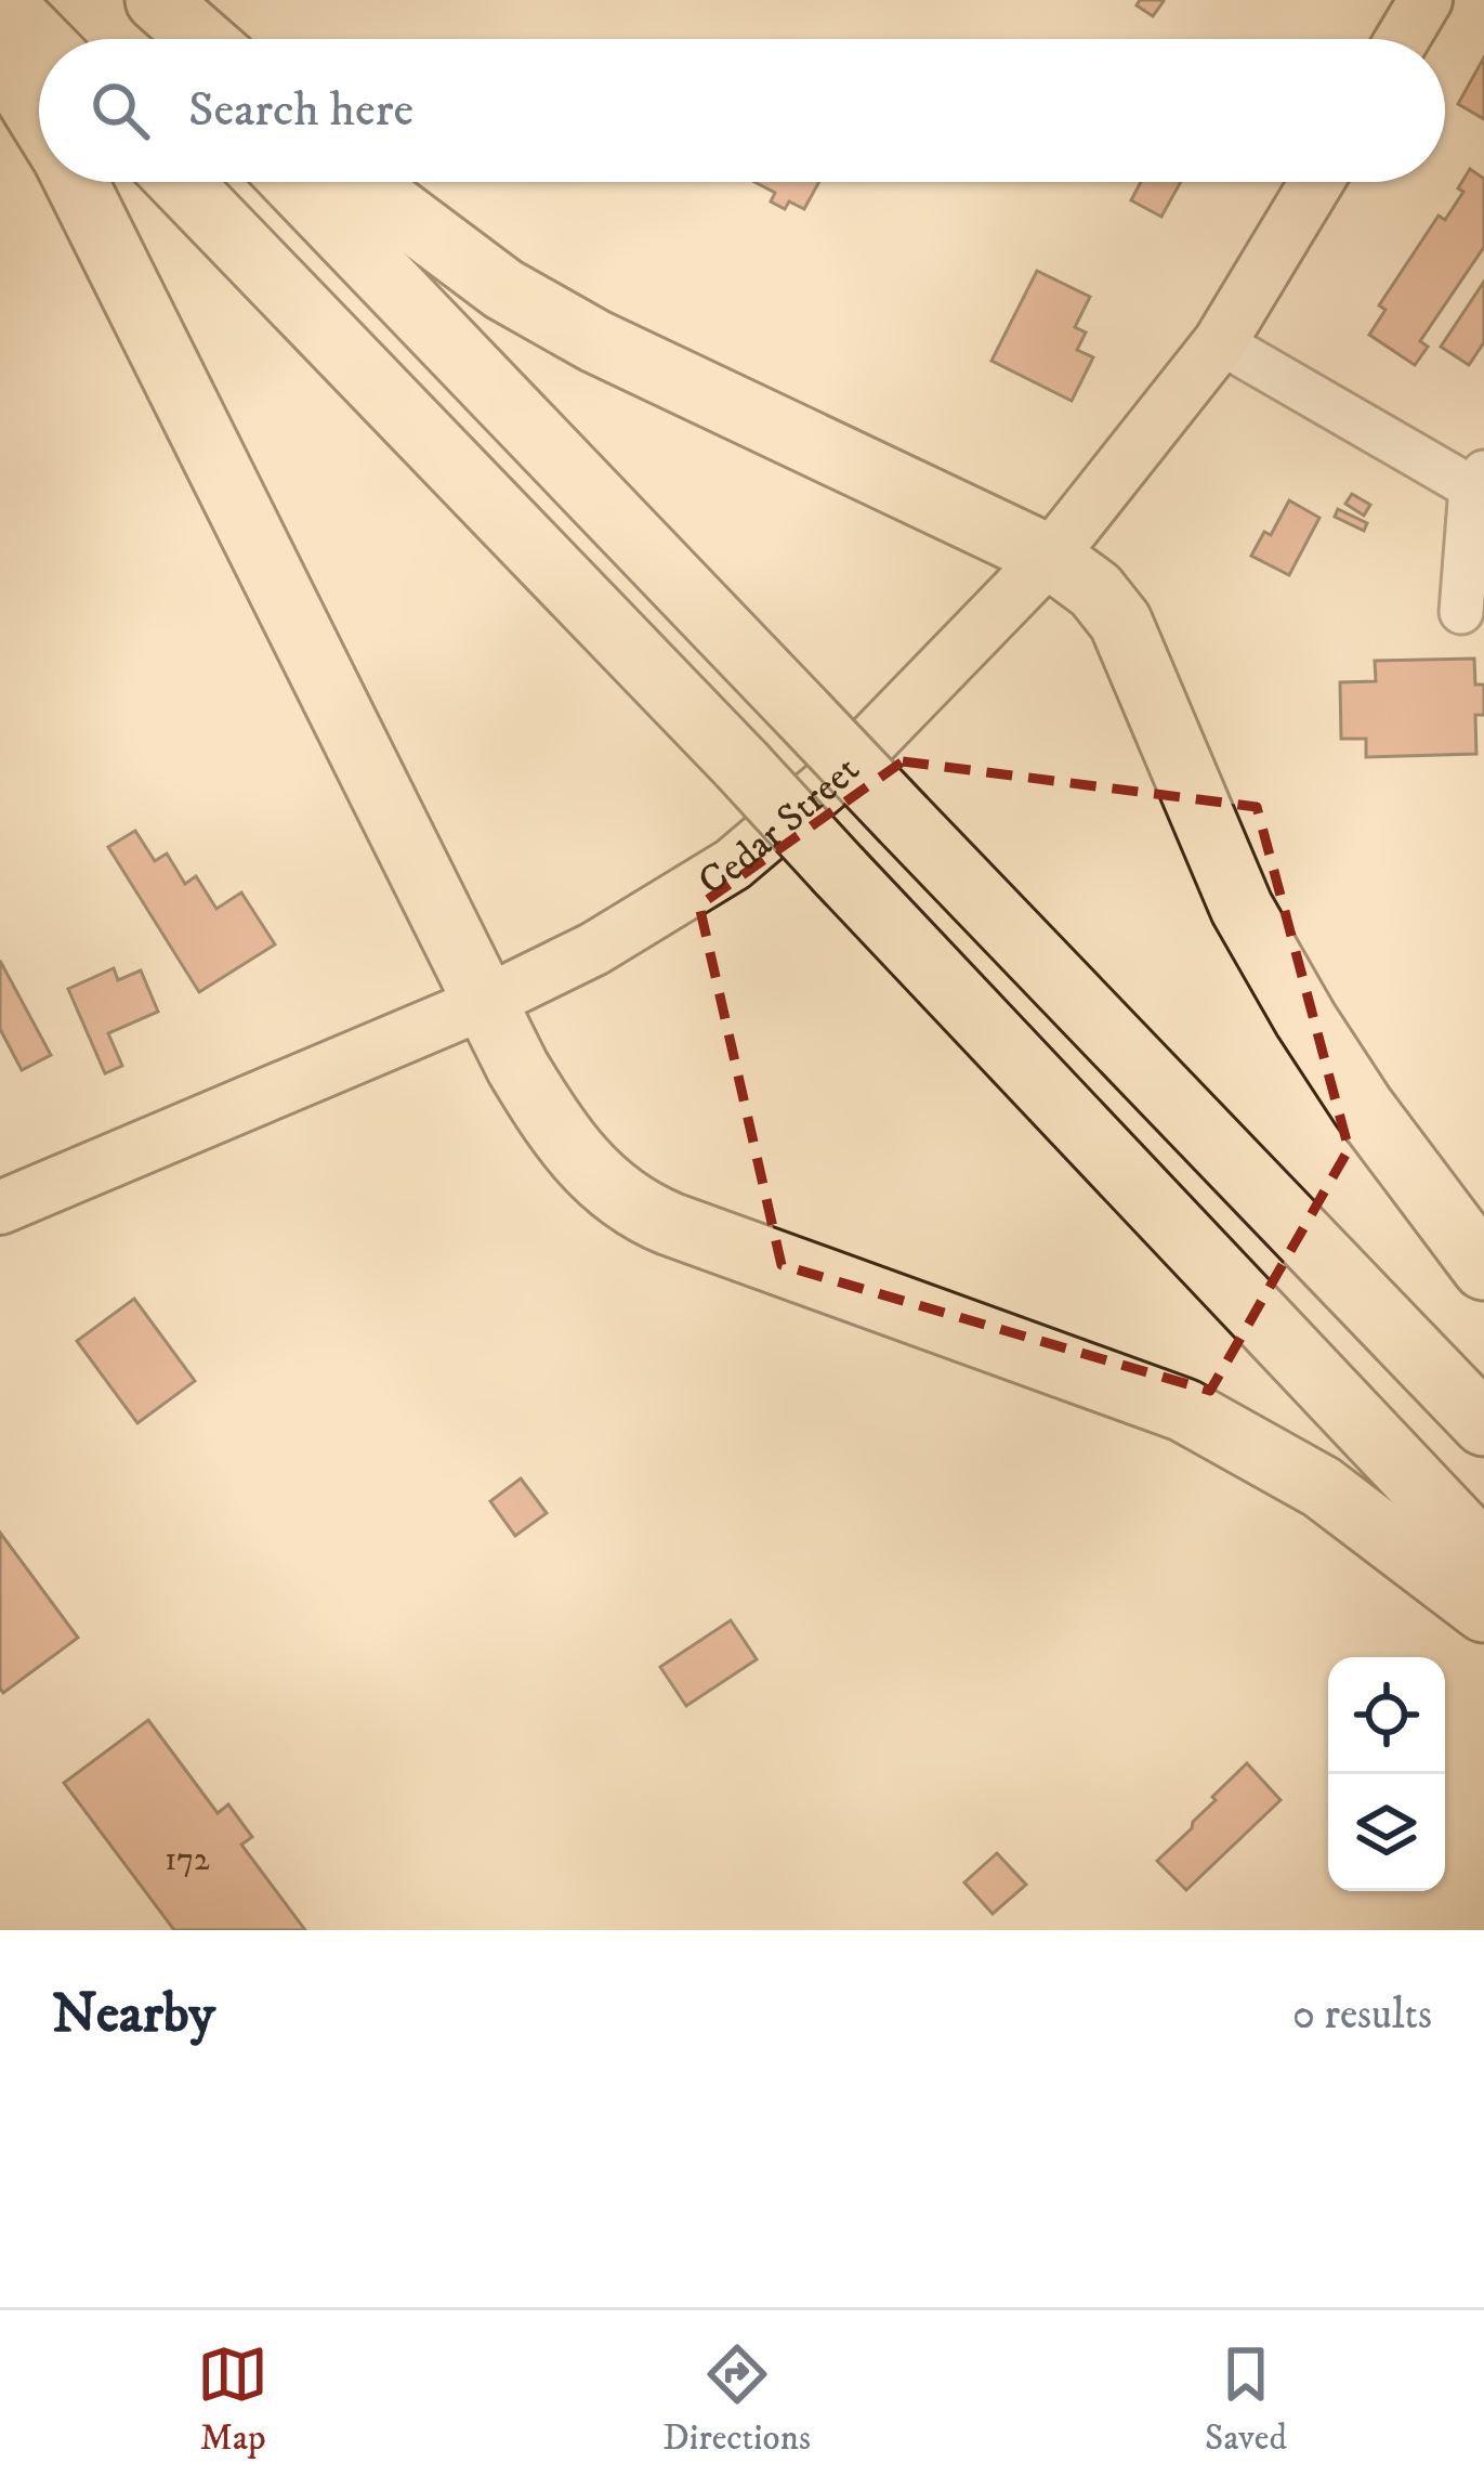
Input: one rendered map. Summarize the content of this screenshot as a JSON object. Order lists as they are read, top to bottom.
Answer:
{
  "streets": {
    "main road": ["Cedar Street"]
  },
  "house_numbers": ["172"],
  "page": {
    "search": "Search here",
    "heading": ["Nearby", "0 results"],
    "nav": ["Map", "Directions", "Saved"]
  }
}
